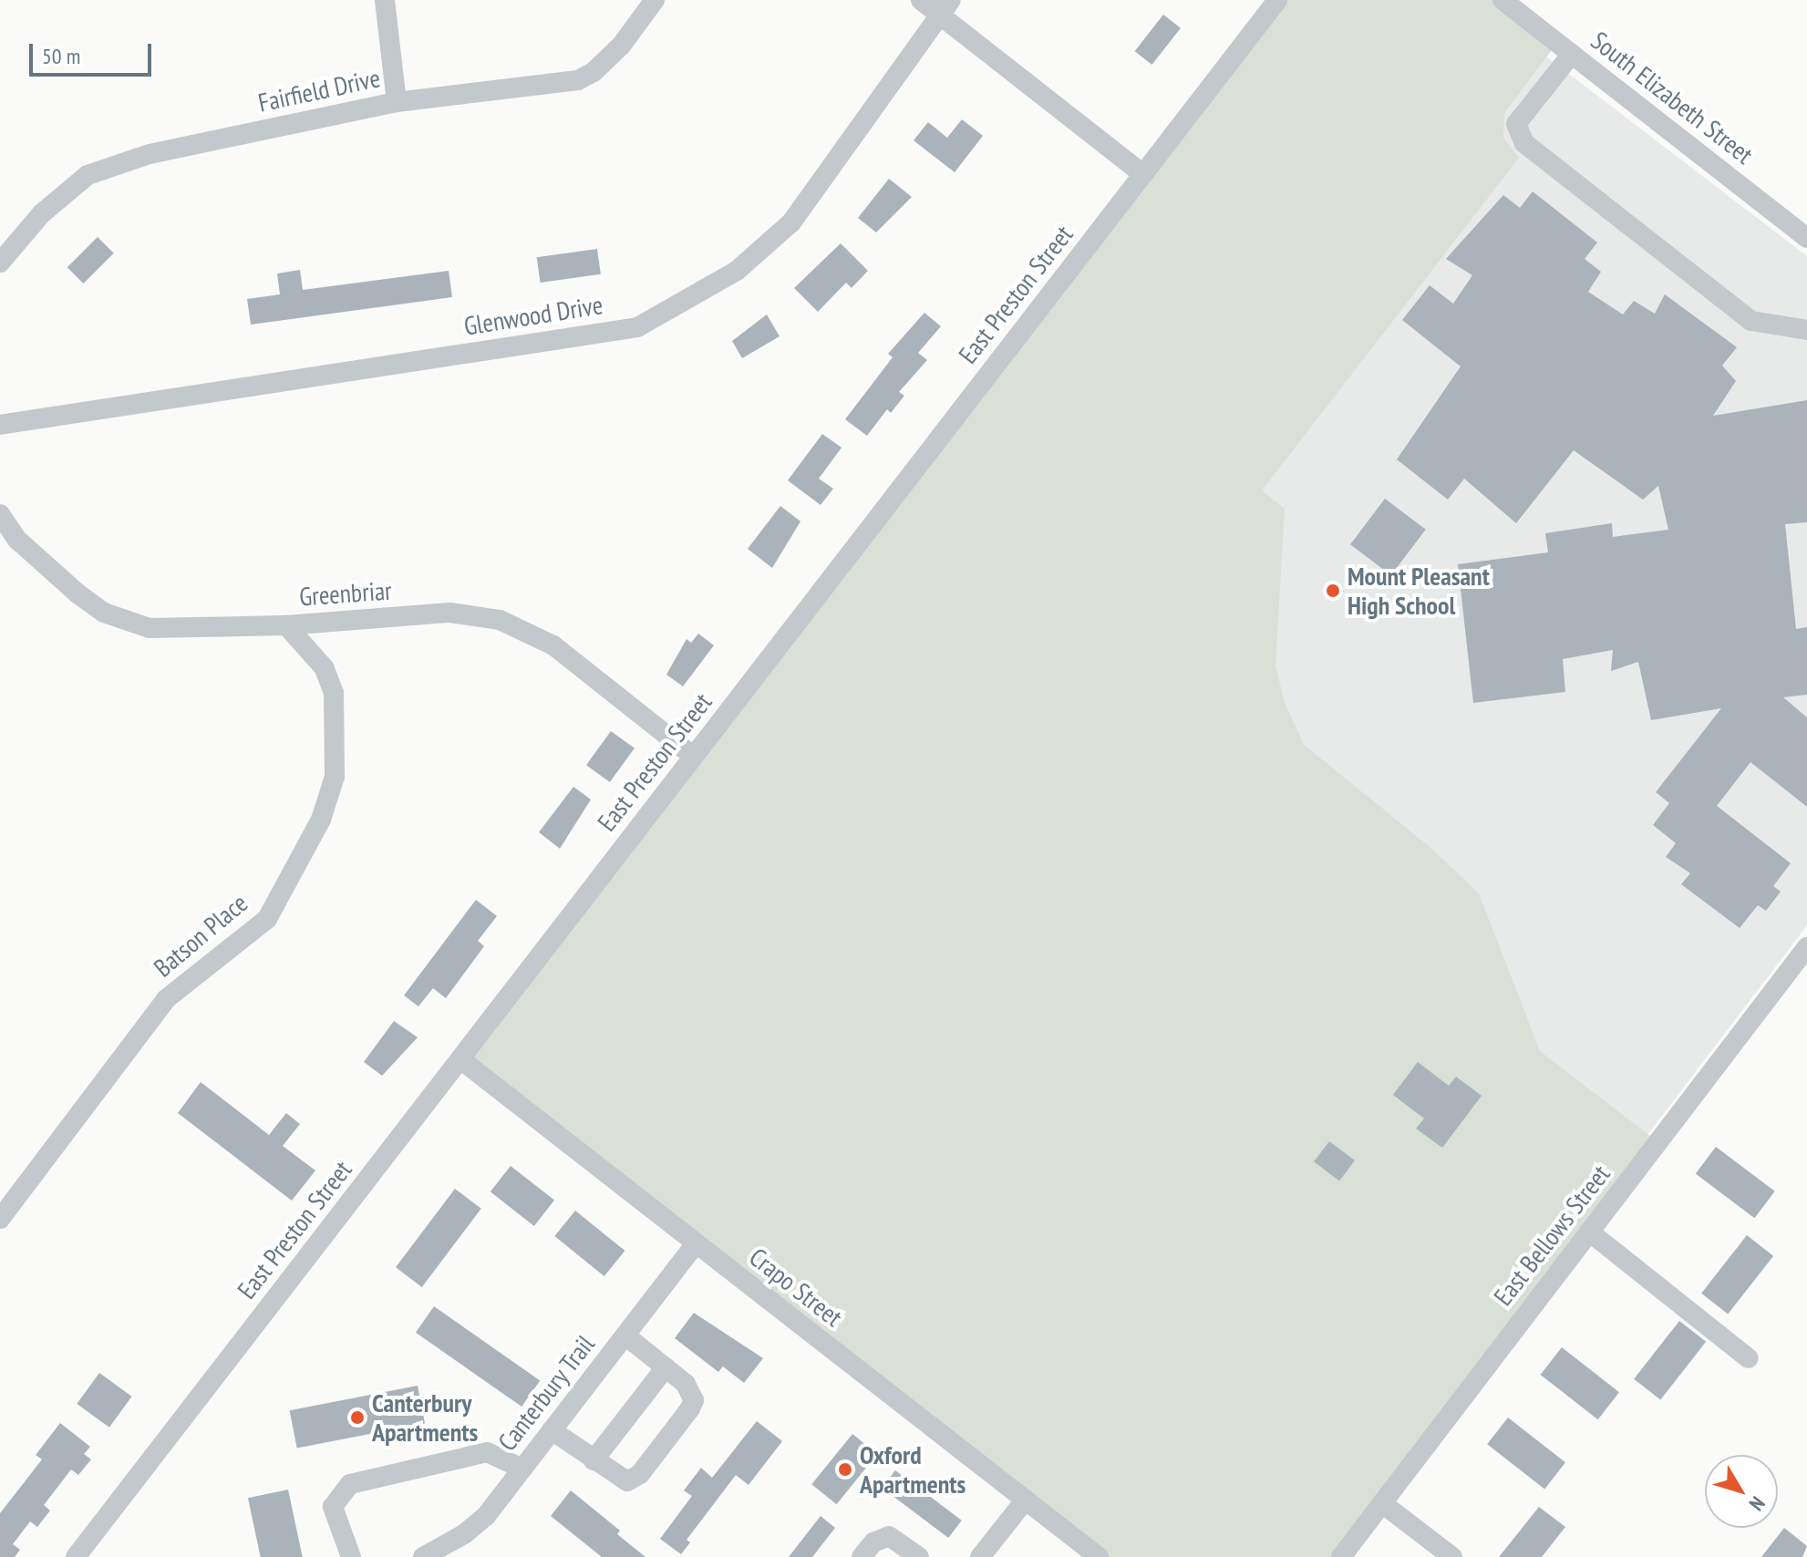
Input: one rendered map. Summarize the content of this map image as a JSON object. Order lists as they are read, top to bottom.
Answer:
{
  "streets": {
    "street": [
      "Fairfield Drive",
      "South Elizabeth Street",
      "East Preston Street",
      "Glenwood Drive",
      "Greenbriar",
      "Batson Place",
      "East Bellows Street",
      "Crapo Street",
      "Canterbury Trail"
    ]
  },
  "crossings": [
    ["East Preston Street", "Greenbriar"],
    ["East Preston Street", "Crapo Street"],
    ["Greenbriar", "Batson Place"],
    ["Crapo Street", "Canterbury Trail"]
  ],
  "places": ["Mount Pleasant High School", "Canterbury Apartments", "Oxford Apartments"],
  "scale_bar": "50 m",
  "north": "bottom right"
}
